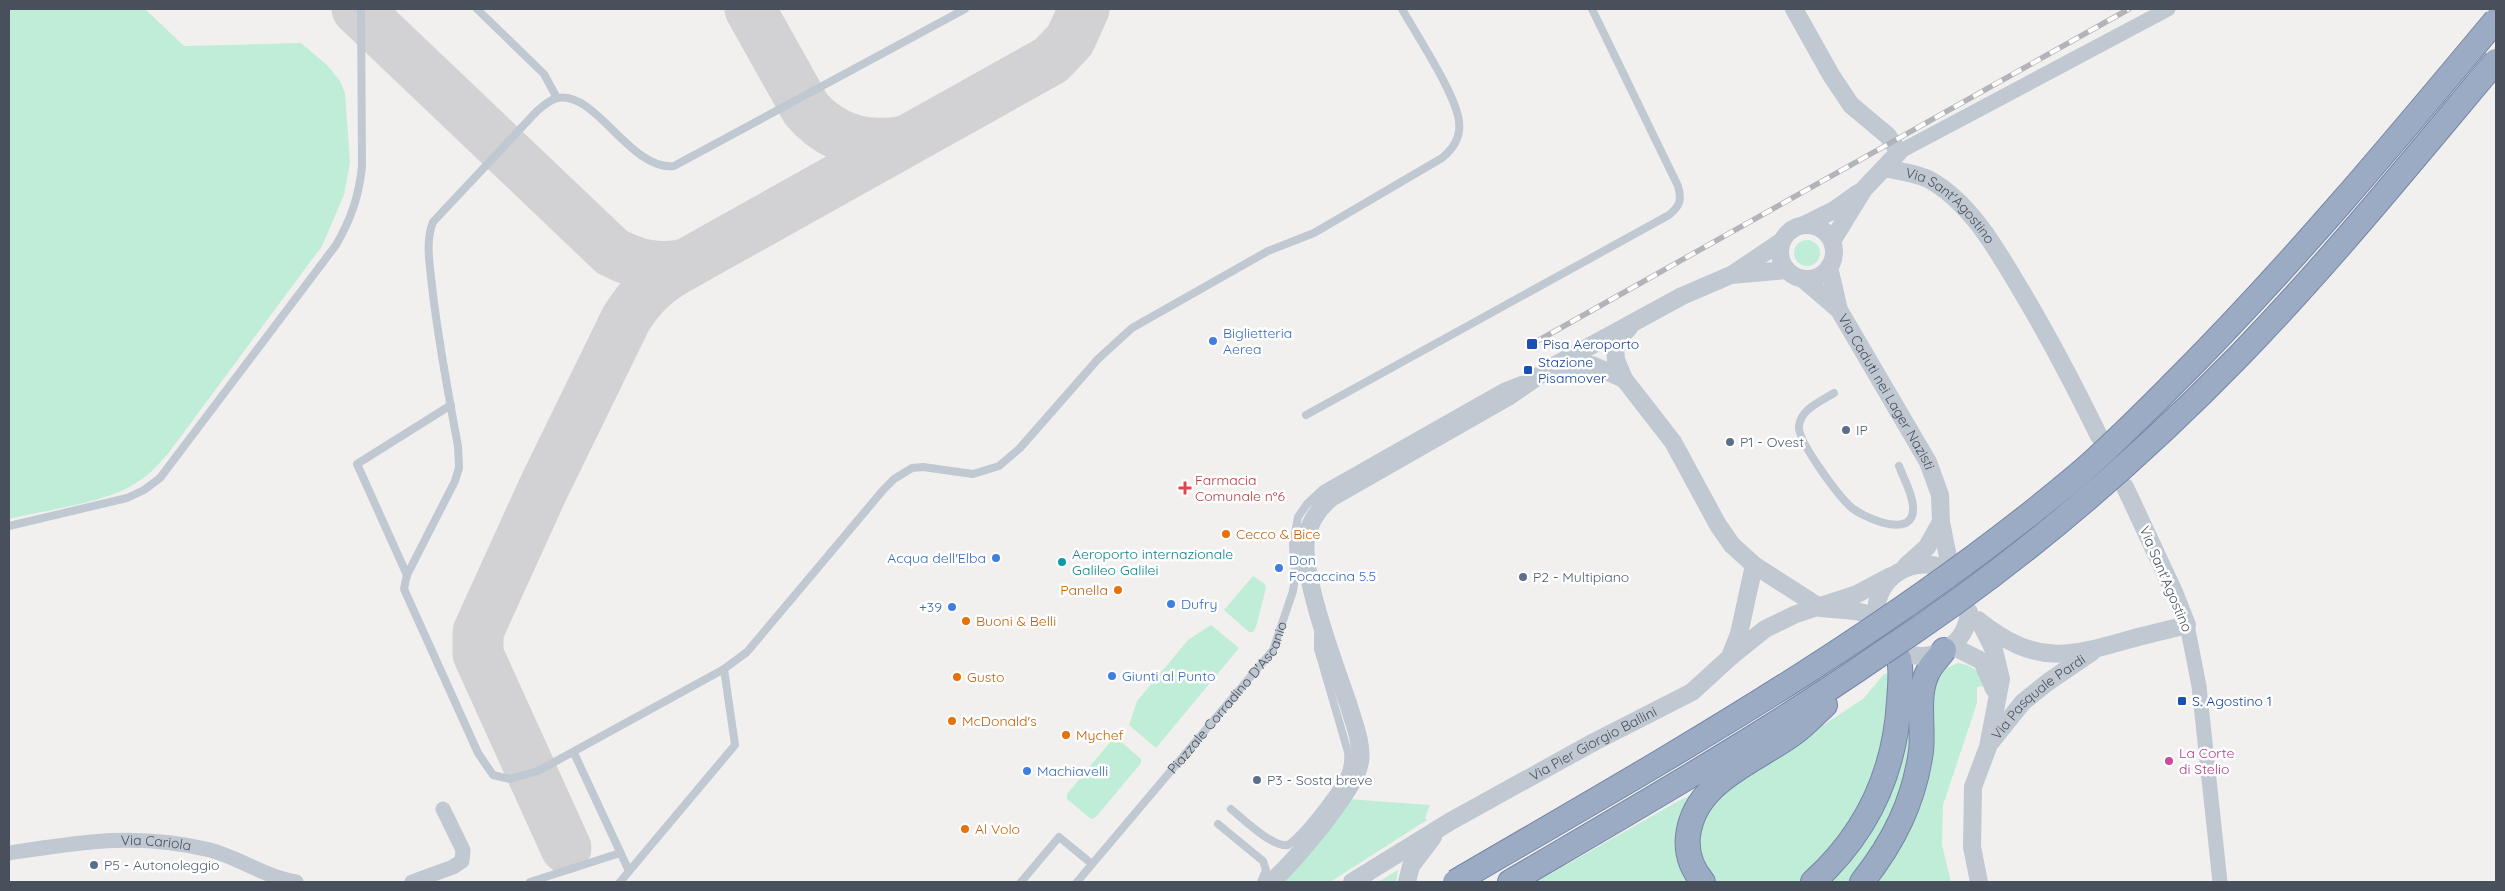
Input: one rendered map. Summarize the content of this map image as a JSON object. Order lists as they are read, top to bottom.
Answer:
{
  "streets": {
    "street": [
      "Via Sant'Agostino",
      "Via Caduti nei Lager Nazisti",
      "Via Pasquale Pardi",
      "Via Pier Giorgio Ballini",
      "Via Cariola"
    ],
    "lane": ["Piazzale Corradino D'Ascanio"]
  },
  "crossings": [
    ["Via Sant'Agostino", "Via Pasquale Pardi"],
    ["Via Caduti nei Lager Nazisti", "Via Pier Giorgio Ballini"],
    ["Piazzale Corradino D'Ascanio", "Via Pier Giorgio Ballini"]
  ],
  "places": {
    "other": [
      "Biglietteria Aerea",
      "IP",
      "P1 - Ovest",
      "Cecco & Bice",
      "Acqua dell'Elba",
      "Aeroporto internazionale Galileo Galilei",
      "Don Focaccina 5.5",
      "P2 - Multipiano",
      "Panella",
      "Dufry",
      "+39",
      "Buoni & Belli",
      "Giunti al Punto",
      "Gusto",
      "McDonald's",
      "Mychef",
      "La Corte di Stelio",
      "Machiavelli",
      "P3 - Sosta breve",
      "Al Volo",
      "P5 - Autonoleggio"
    ],
    "transit": ["Pisa Aeroporto", "Stazione Pisamover", "S. Agostino 1"],
    "health": ["Farmacia Comunale n°6"]
  }
}
